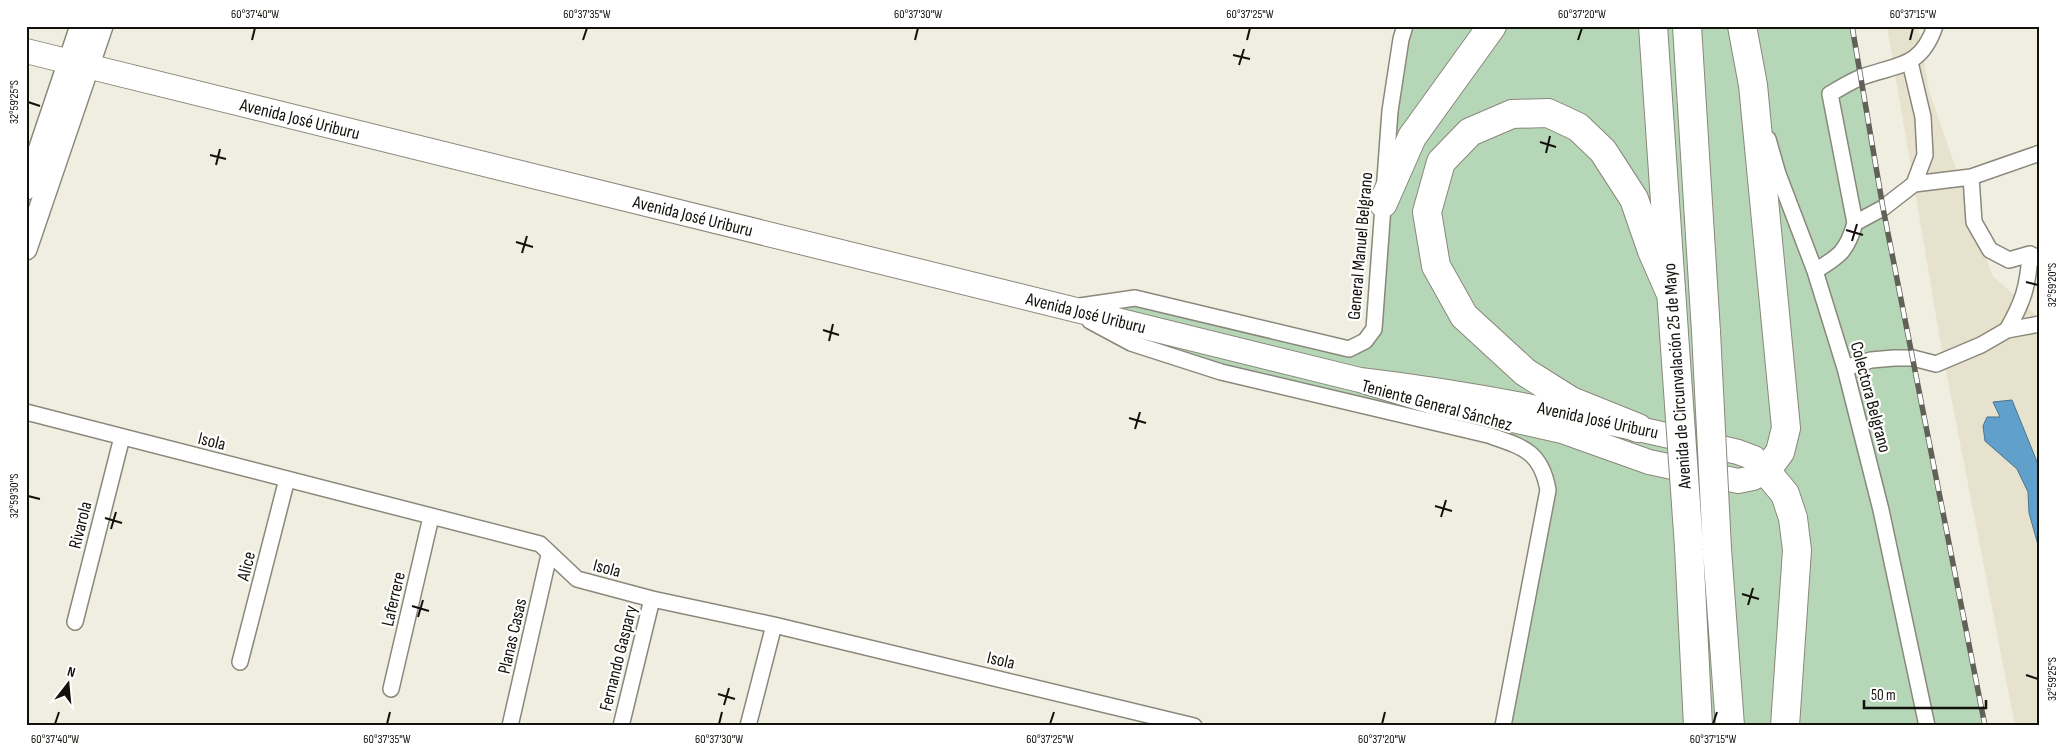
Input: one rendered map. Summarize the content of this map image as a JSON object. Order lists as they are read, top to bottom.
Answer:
{
  "streets": {
    "highway": ["Avenida de Circunvalación 25 de Mayo"],
    "main road": ["Avenida José Uriburu"],
    "street": [
      "General Manuel Belgrano",
      "Colectora Belgrano",
      "Teniente General Sánchez",
      "Isola",
      "Rivarola",
      "Alice",
      "Laferrere",
      "Planas Casas",
      "Fernando Gaspary"
    ]
  },
  "crossings": [
    ["Avenida José Uriburu", "General Manuel Belgrano"],
    ["Avenida José Uriburu", "Teniente General Sánchez"],
    ["General Manuel Belgrano", "Teniente General Sánchez"],
    ["Isola", "Rivarola"],
    ["Isola", "Alice"],
    ["Isola", "Laferrere"],
    ["Isola", "Planas Casas"],
    ["Isola", "Fernando Gaspary"]
  ],
  "scale_bar": "50 m",
  "north": "top",
  "coordinates": [
    "60°37'40\"W",
    "60°37'35\"W",
    "60°37'30\"W",
    "60°37'25\"W",
    "60°37'20\"W",
    "60°37'15\"W",
    "32°59'25\"S",
    "32°59'20\"S",
    "32°59'30\"S"
  ]
}
